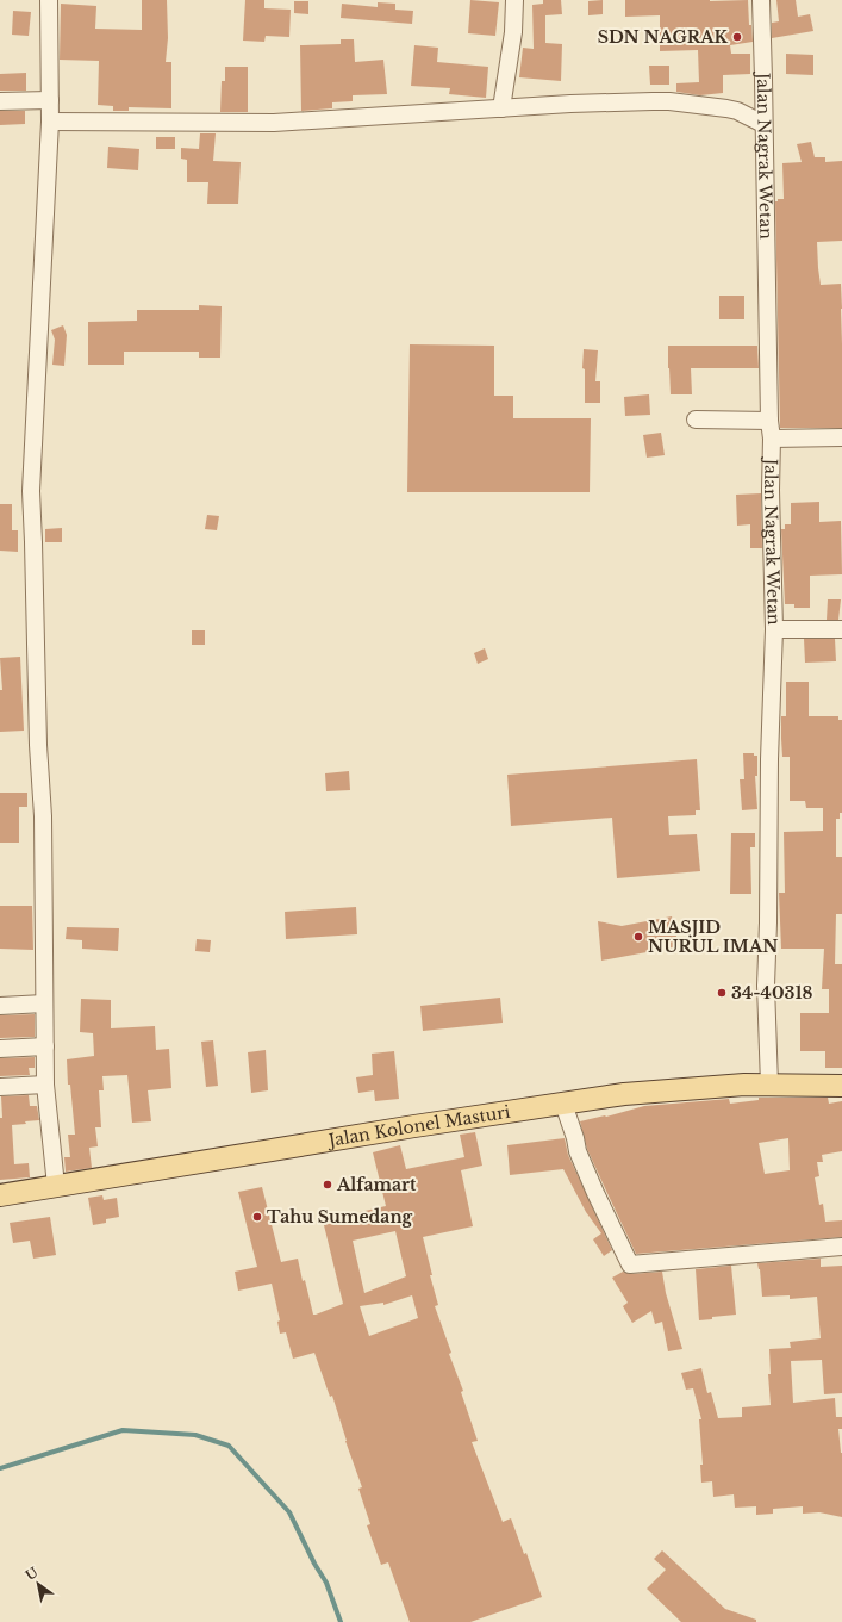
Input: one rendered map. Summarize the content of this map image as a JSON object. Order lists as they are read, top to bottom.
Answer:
{
  "streets": {
    "main road": ["Jalan Kolonel Masturi"],
    "street": ["Jalan Nagrak Wetan"]
  },
  "crossings": [
    ["Jalan Nagrak Wetan", "Jalan Kolonel Masturi"]
  ],
  "places": [
    "SDN NAGRAK",
    "MASJID NURUL IMAN",
    "34-40318",
    "Alfamart",
    "Tahu Sumedang"
  ],
  "north": "top left"
}
